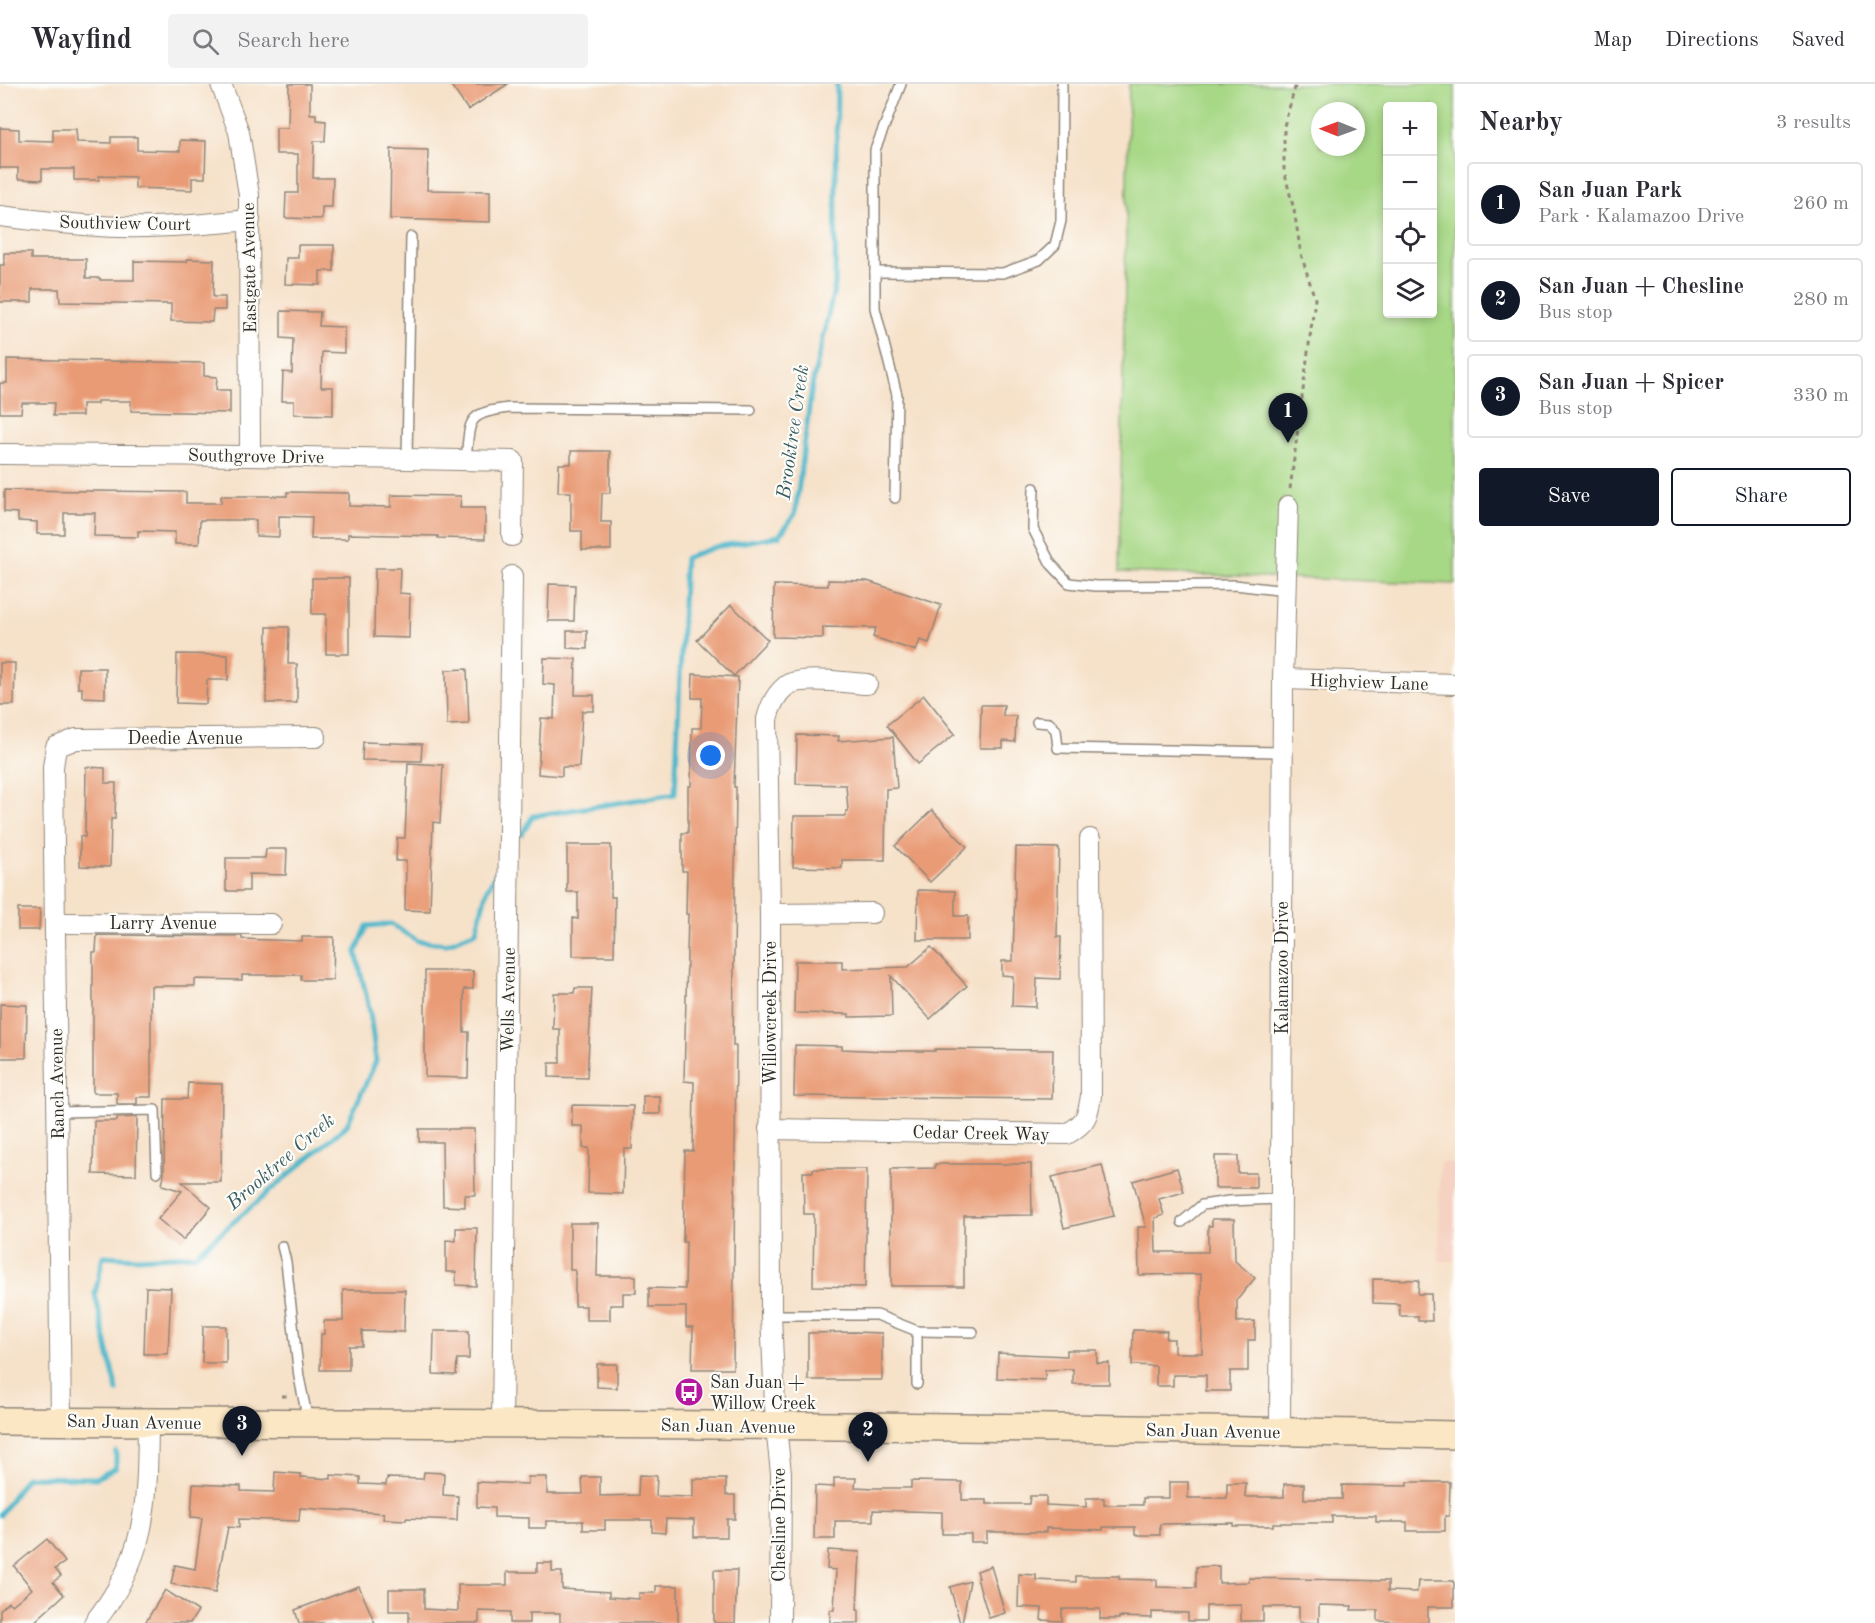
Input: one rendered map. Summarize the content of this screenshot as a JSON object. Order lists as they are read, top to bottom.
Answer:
{
  "streets": {
    "main road": ["San Juan Avenue"],
    "street": [
      "Southview Court",
      "Eastgate Avenue",
      "Southgrove Drive",
      "Highview Lane",
      "Deedie Avenue",
      "Larry Avenue",
      "Kalamazoo Drive",
      "Wells Avenue",
      "Willowcreek Drive",
      "Ranch Avenue",
      "Cedar Creek Way",
      "Chesline Drive"
    ]
  },
  "crossings": [
    ["Southview Court", "Eastgate Avenue"],
    ["Eastgate Avenue", "Southgrove Drive"],
    ["Highview Lane", "Kalamazoo Drive"],
    ["Deedie Avenue", "Ranch Avenue"],
    ["Larry Avenue", "Ranch Avenue"],
    ["Kalamazoo Drive", "San Juan Avenue"],
    ["Wells Avenue", "San Juan Avenue"],
    ["Willowcreek Drive", "Cedar Creek Way"],
    ["Willowcreek Drive", "San Juan Avenue"],
    ["Willowcreek Drive", "Chesline Drive"],
    ["Ranch Avenue", "San Juan Avenue"],
    ["San Juan Avenue", "Chesline Drive"]
  ],
  "water": ["Brooktree Creek"],
  "places": {
    "bus stop": ["San Juan + Willow Creek"]
  },
  "north": "left",
  "page": {
    "header": "Wayfind",
    "search": "Search here",
    "nav": ["Map", "Directions", "Saved"],
    "heading": ["Nearby", "3 results"],
    "map_buttons": ["+", "−"],
    "list": [
      {
        "mark": "1",
        "name": "San Juan Park",
        "note": "Park · Kalamazoo Drive",
        "value": "260 m"
      },
      {
        "mark": "2",
        "name": "San Juan + Chesline",
        "note": "Bus stop",
        "value": "280 m"
      },
      {
        "mark": "3",
        "name": "San Juan + Spicer",
        "note": "Bus stop",
        "value": "330 m"
      }
    ],
    "pins": ["1", "3", "2"],
    "buttons": ["Save", "Share"]
  }
}
